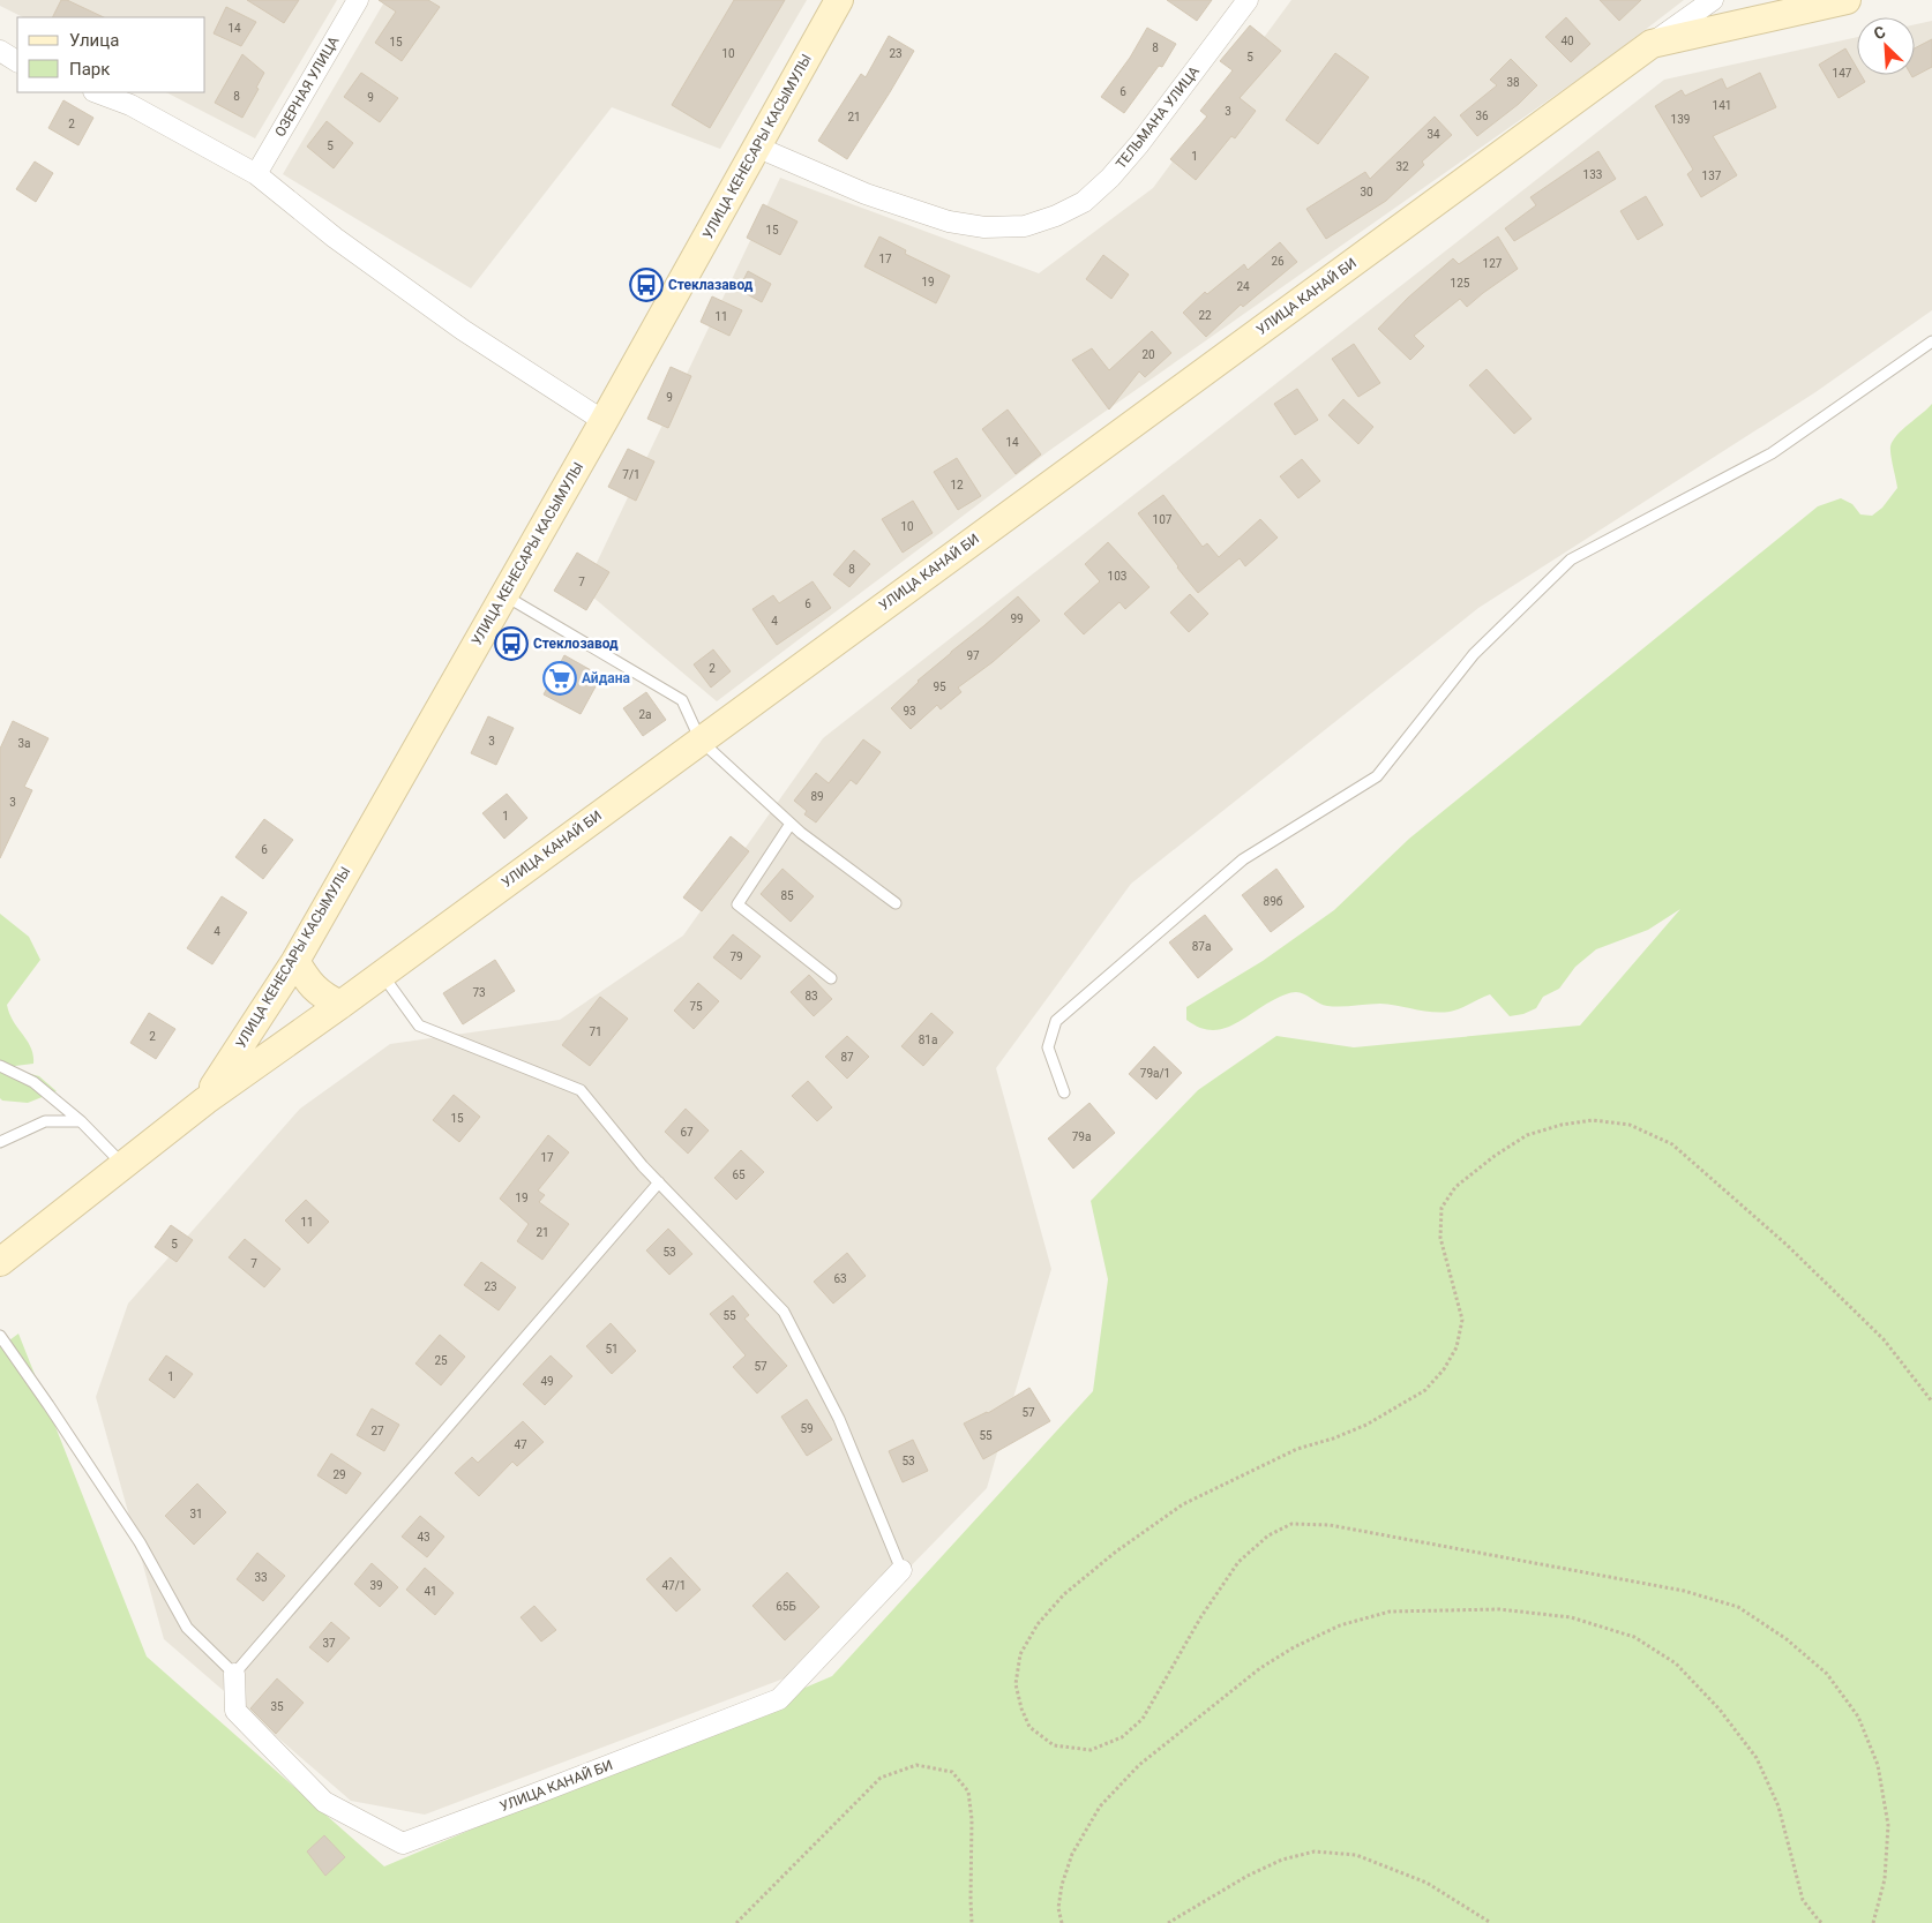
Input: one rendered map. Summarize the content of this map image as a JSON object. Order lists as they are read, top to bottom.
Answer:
{
  "streets": {
    "main road": ["УЛИЦА КЕНЕСАРЫ КАСЫМУЛЫ", "УЛИЦА КАНАЙ БИ"],
    "street": ["ОЗЕРНАЯ УЛИЦА", "ТЕЛЬМАНА УЛИЦА"]
  },
  "crossings": [
    ["ТЕЛЬМАНА УЛИЦА", "УЛИЦА КЕНЕСАРЫ КАСЫМУЛЫ"],
    ["УЛИЦА КЕНЕСАРЫ КАСЫМУЛЫ", "УЛИЦА КАНАЙ БИ"]
  ],
  "places": {
    "bus stop": ["Стеклазавод", "Стеклозавод"],
    "supermarket": ["Айдана"]
  },
  "house_numbers": [
    "14",
    "40",
    "15",
    "8",
    "10",
    "23",
    "5",
    "147",
    "38",
    "6",
    "8",
    "9",
    "141",
    "3",
    "36",
    "21",
    "139",
    "2",
    "34",
    "5",
    "1",
    "32",
    "133",
    "137",
    "30",
    "15",
    "17",
    "26",
    "127",
    "19",
    "125",
    "24",
    "22",
    "11",
    "20",
    "9",
    "14",
    "7/1",
    "12",
    "107",
    "10",
    "8",
    "103",
    "7",
    "6",
    "99",
    "4",
    "97",
    "2",
    "95",
    "93",
    "2а",
    "3",
    "3а",
    "89",
    "3",
    "1",
    "6",
    "85",
    "89б",
    "4",
    "87а",
    "79",
    "73",
    "83",
    "75",
    "71",
    "2",
    "81а",
    "87",
    "79а/1",
    "15",
    "67",
    "79а",
    "17",
    "65",
    "19",
    "11",
    "21",
    "5",
    "53",
    "7",
    "63",
    "23",
    "55",
    "51",
    "25",
    "57",
    "1",
    "49",
    "57",
    "59",
    "27",
    "55",
    "47",
    "53",
    "29",
    "31",
    "43",
    "33",
    "39",
    "47/1",
    "41",
    "65Б",
    "37",
    "35"
  ],
  "legend": ["Улица", "Парк"],
  "north": "top left"
}
